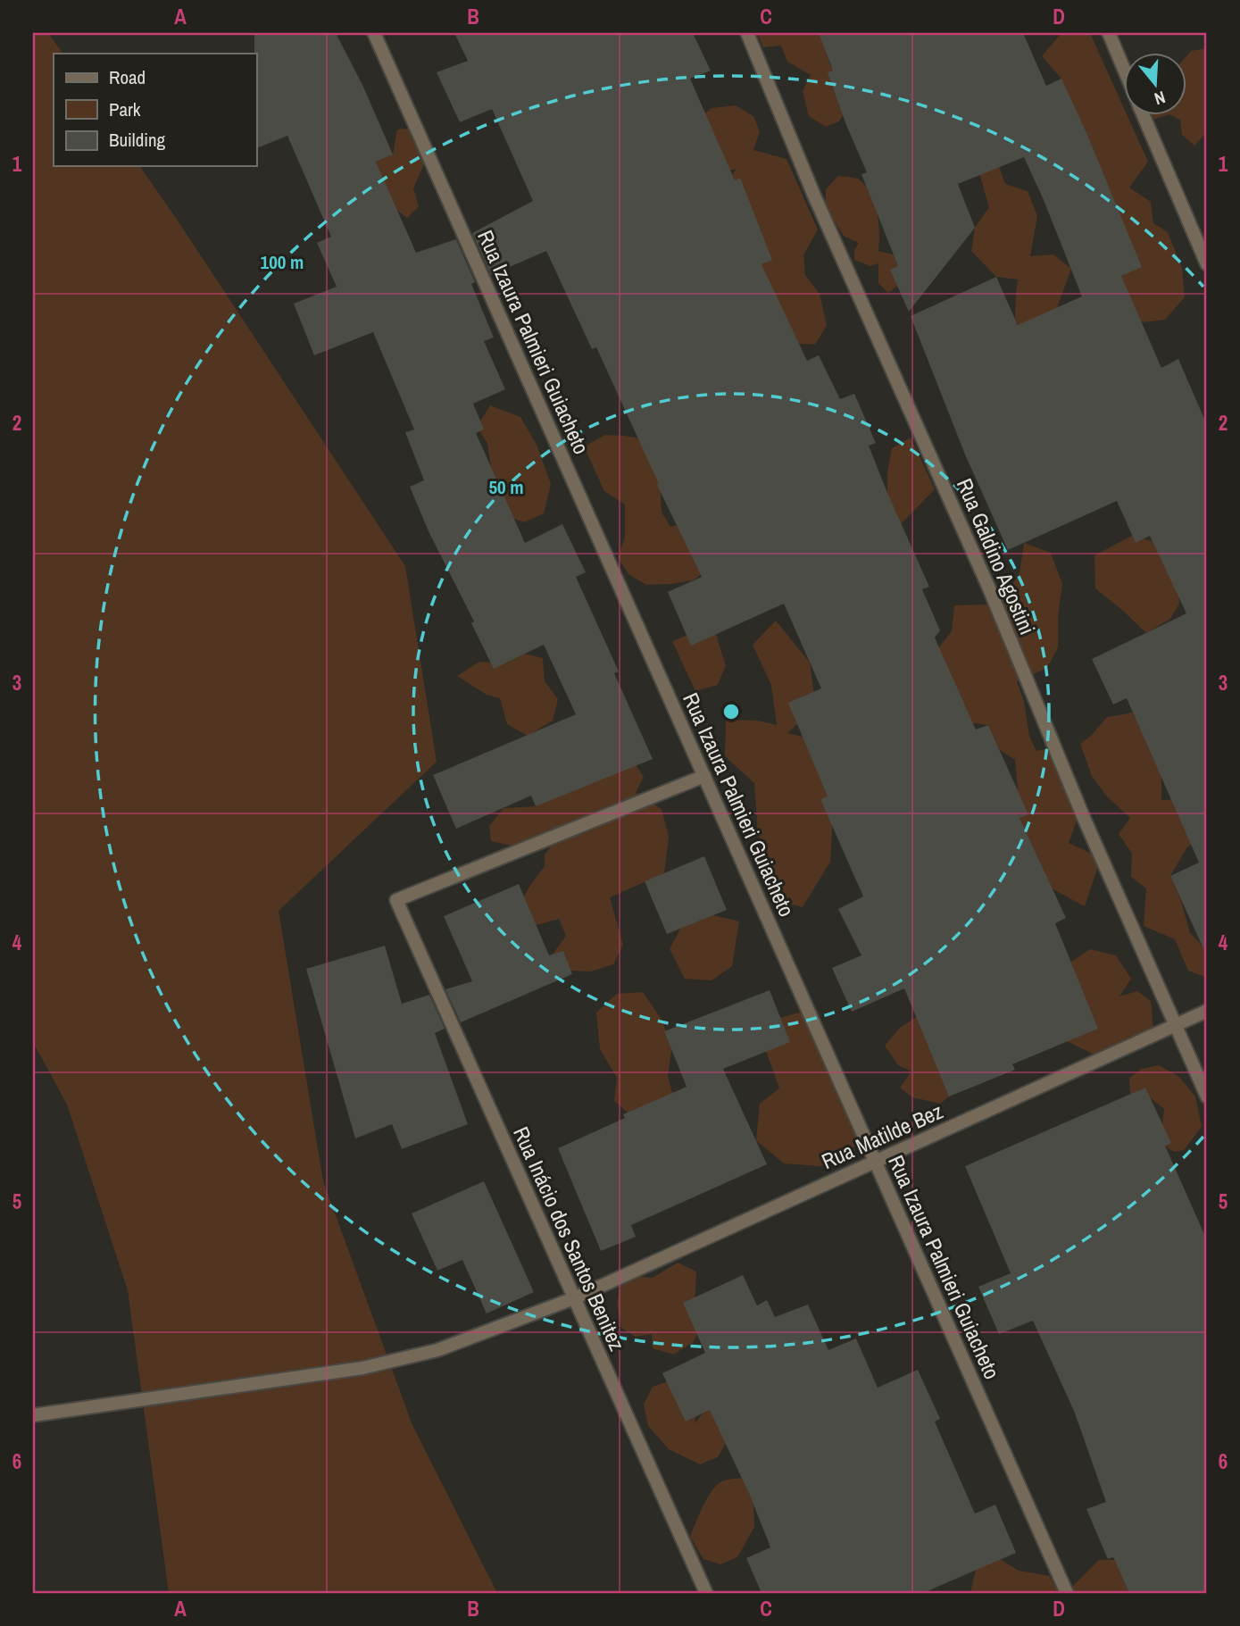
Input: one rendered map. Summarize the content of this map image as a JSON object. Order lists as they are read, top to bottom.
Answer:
{
  "streets": {
    "street": [
      "Rua Izaura Palmieri Guiacheto",
      "Rua Galdino Agostini",
      "Rua Matilde Bez",
      "Rua Inácio dos Santos Benitez"
    ]
  },
  "crossings": [
    ["Rua Izaura Palmieri Guiacheto", "Rua Matilde Bez"],
    ["Rua Izaura Palmieri Guiacheto", "Rua Inácio dos Santos Benitez"],
    ["Rua Galdino Agostini", "Rua Matilde Bez"],
    ["Rua Matilde Bez", "Rua Inácio dos Santos Benitez"]
  ],
  "legend": ["Road", "Park", "Building"],
  "north": "bottom",
  "grid": {
    "columns": [
      "A",
      "B",
      "C",
      "D"
    ],
    "rows": [
      "1",
      "2",
      "3",
      "4",
      "5",
      "6"
    ]
  },
  "rings": ["100 m", "50 m"]
}
